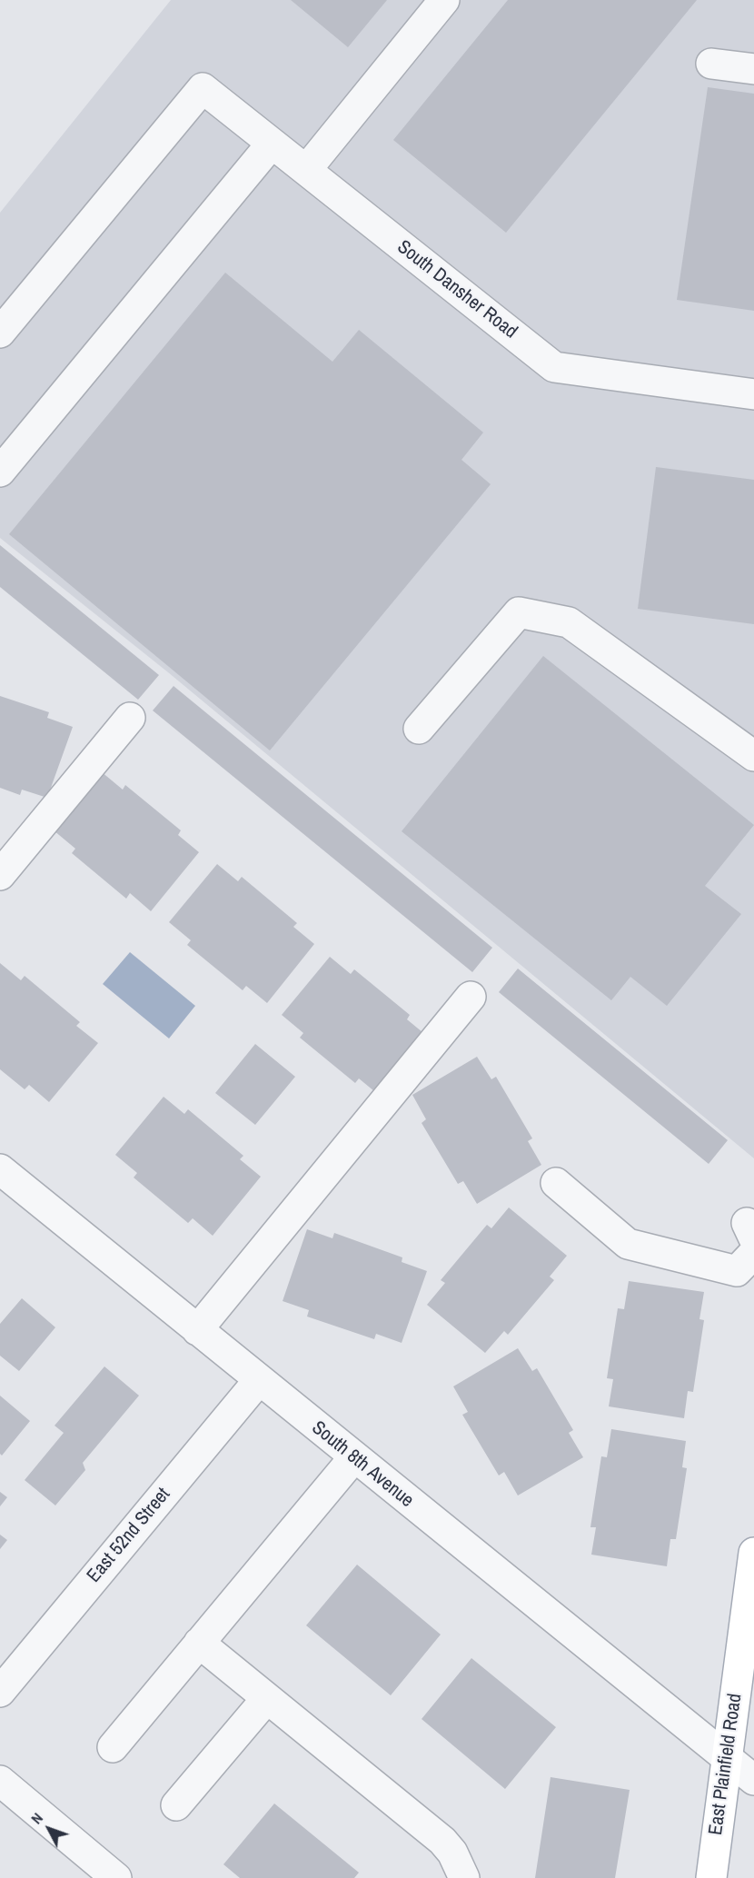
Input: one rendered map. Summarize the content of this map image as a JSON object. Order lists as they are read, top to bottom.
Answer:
{
  "streets": {
    "main road": ["East Plainfield Road"],
    "street": ["South Dansher Road", "South 8th Avenue", "East 52nd Street"]
  },
  "crossings": [
    ["South 8th Avenue", "East 52nd Street"],
    ["South 8th Avenue", "East Plainfield Road"]
  ],
  "north": "top left"
}
